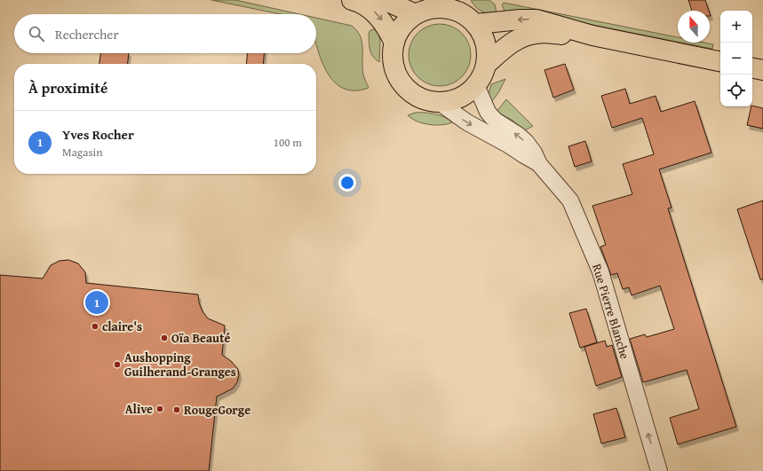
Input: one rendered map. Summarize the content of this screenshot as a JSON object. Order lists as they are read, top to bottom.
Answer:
{
  "streets": {
    "street": ["Rue Pierre Blanche"]
  },
  "places": [
    "claire's",
    "Oïa Beauté",
    "Aushopping Guilherand-Granges",
    "Alive",
    "RougeGorge"
  ],
  "north": "top",
  "page": {
    "map_buttons": ["+", "−"],
    "search": "Rechercher",
    "heading": "À proximité",
    "list": [
      {
        "mark": "1",
        "name": "Yves Rocher",
        "note": "Magasin",
        "value": "100 m"
      }
    ],
    "pins": "1"
  }
}
